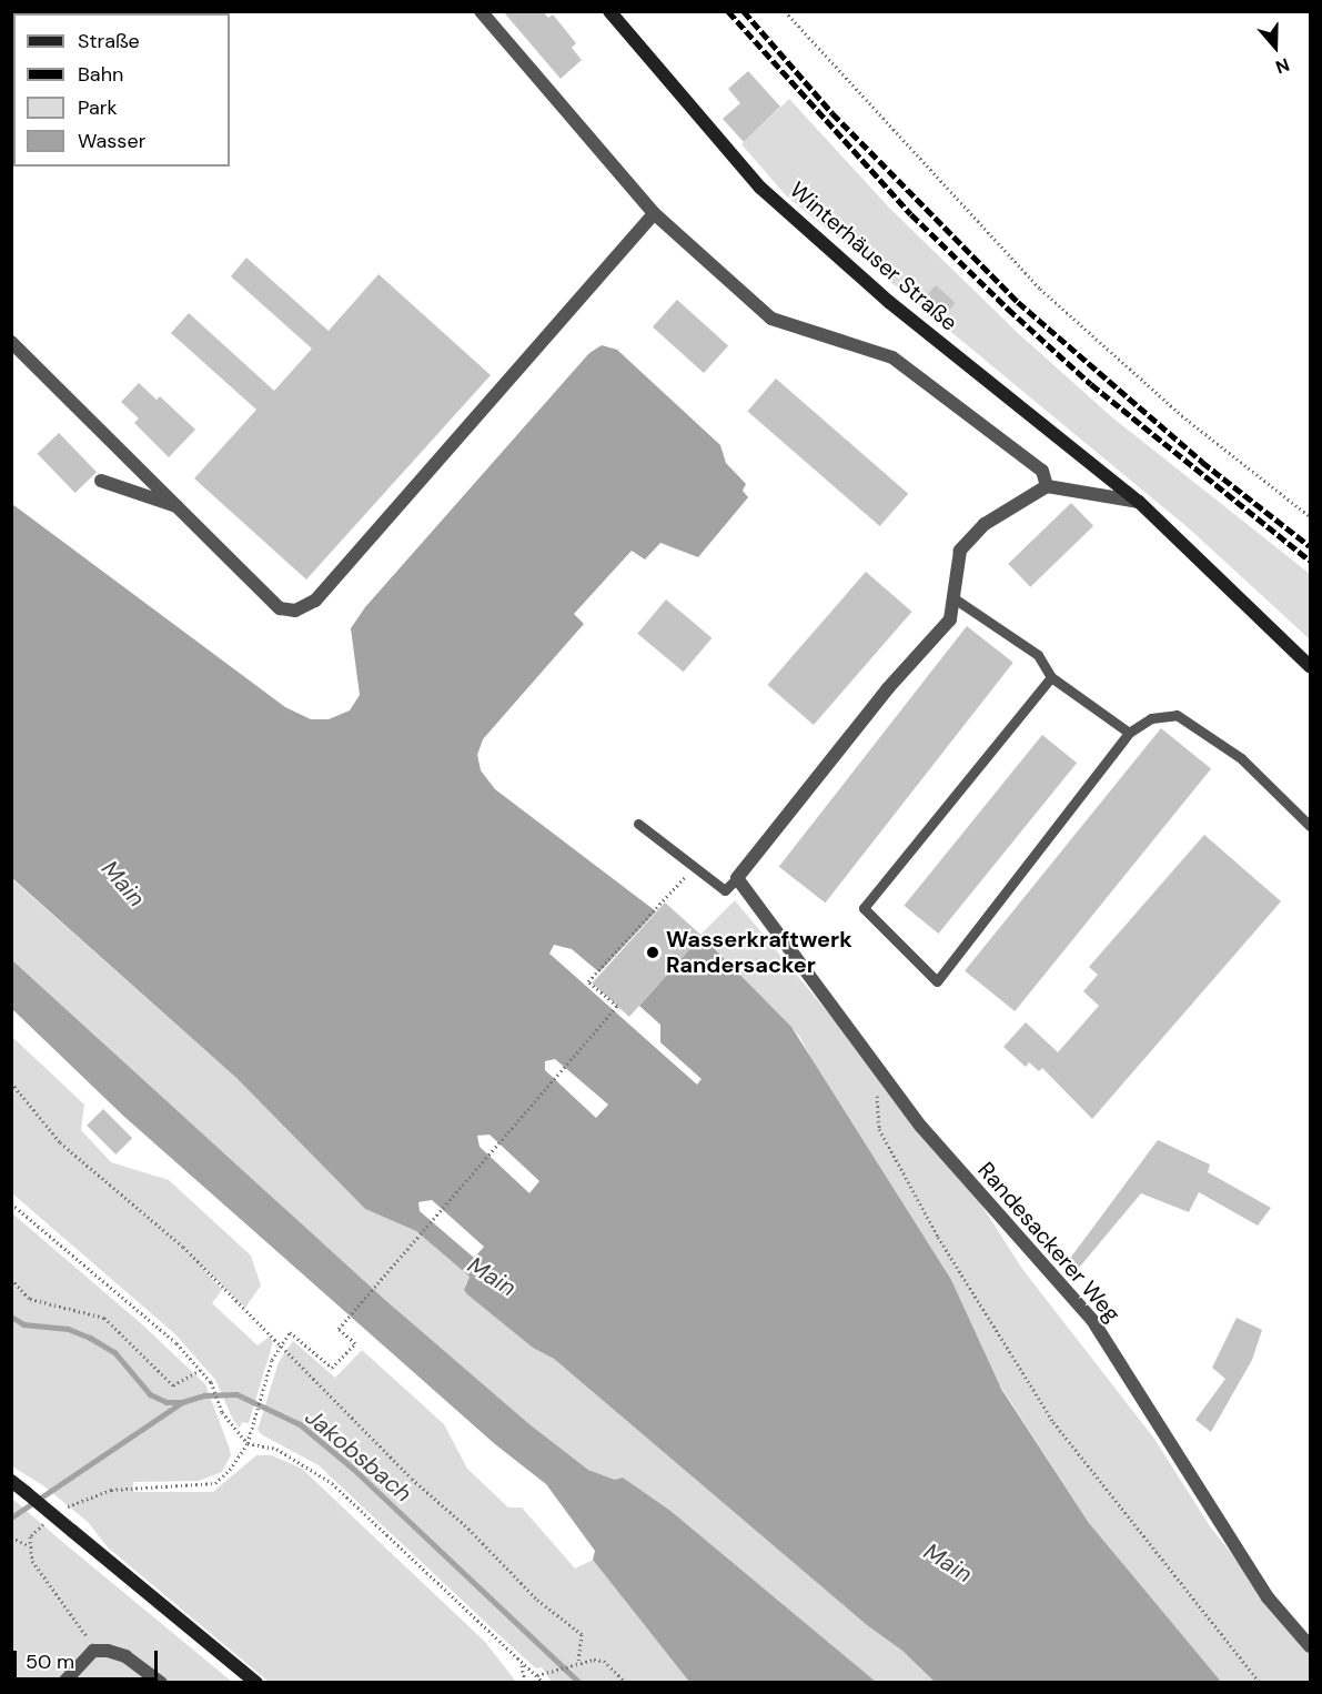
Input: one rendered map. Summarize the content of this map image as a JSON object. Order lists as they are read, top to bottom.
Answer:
{
  "streets": {
    "main road": ["Winterhäuser Straße"],
    "street": ["Randesackerer Weg"]
  },
  "water": ["Main", "Jakobsbach"],
  "places": ["Wasserkraftwerk Randersacker"],
  "legend": [
    "Straße",
    "Bahn",
    "Park",
    "Wasser"
  ],
  "scale_bar": "50 m",
  "north": "bottom"
}
